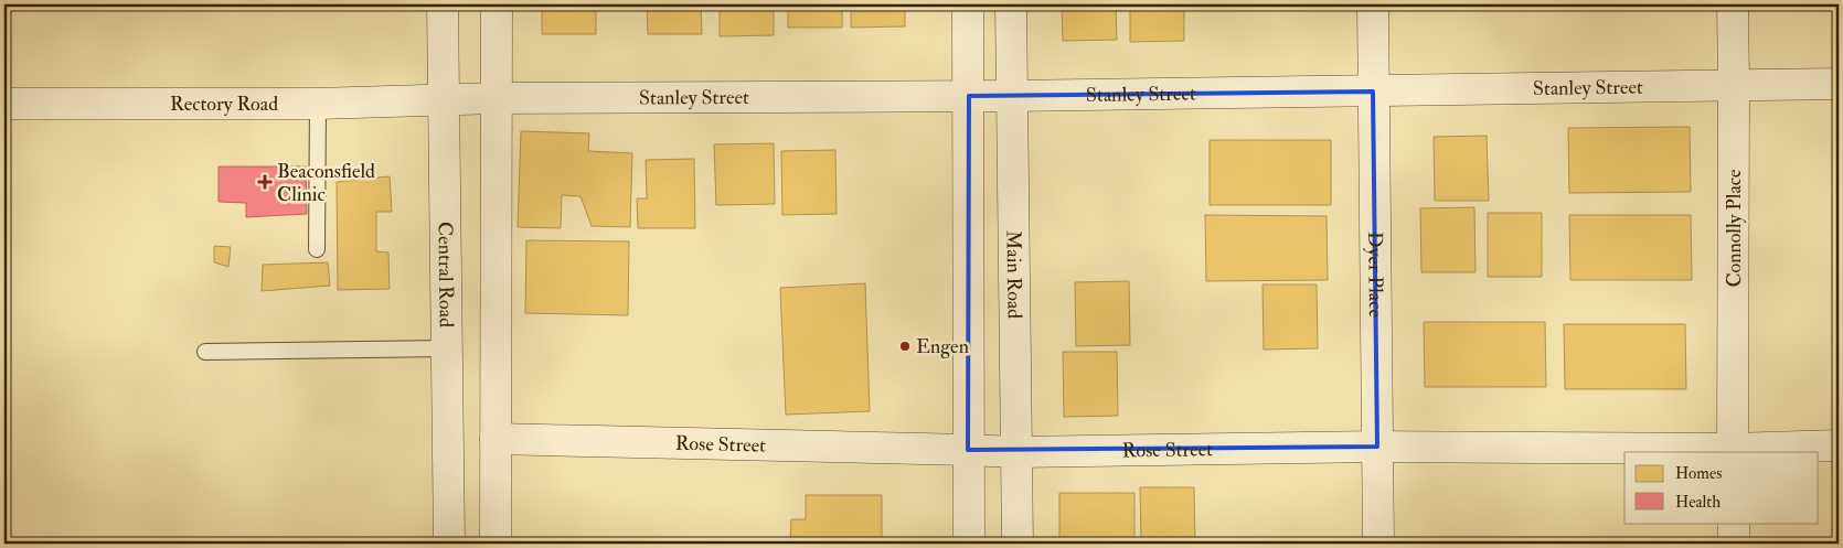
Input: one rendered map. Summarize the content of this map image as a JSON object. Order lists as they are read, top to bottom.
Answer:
{
  "streets": {
    "street": [
      "Stanley Street",
      "Rectory Road",
      "Connolly Place",
      "Central Road",
      "Main Road",
      "Dyer Place",
      "Rose Street"
    ]
  },
  "crossings": [
    ["Stanley Street", "Rectory Road"],
    ["Stanley Street", "Connolly Place"],
    ["Stanley Street", "Central Road"],
    ["Stanley Street", "Main Road"],
    ["Stanley Street", "Dyer Place"],
    ["Rectory Road", "Central Road"],
    ["Connolly Place", "Rose Street"],
    ["Main Road", "Rose Street"],
    ["Dyer Place", "Rose Street"]
  ],
  "places": {
    "health": ["Beaconsfield Clinic"],
    "other": ["Engen"]
  },
  "legend": ["Homes", "Health"]
}
